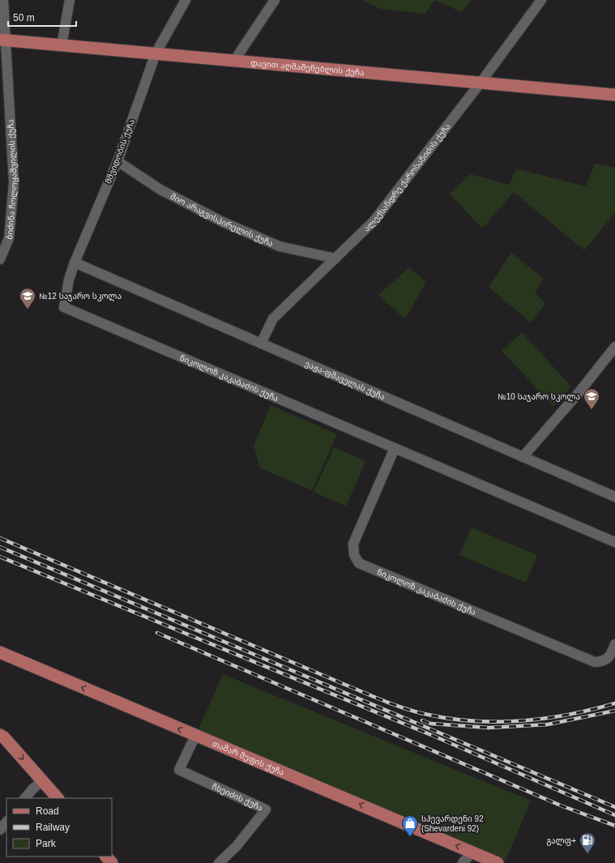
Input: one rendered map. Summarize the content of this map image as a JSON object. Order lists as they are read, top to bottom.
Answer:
{
  "streets": {
    "main road": ["დავით აღმაშენებლის ქუჩა", "თამარ მეფის ქუჩა"],
    "street": [
      "მშვიდობის ქუჩა",
      "ალექსანდრე ქაროსანიძის ქუჩა",
      "ბიძინა ჩოლოყაშვილის ქუჩა",
      "შიო არაგვისპირელის ქუჩა",
      "ნიკოლოზ კაკაბაძის ქუჩა",
      "ვაჟა-ფშაველას ქუჩა",
      "ჩხეიძის ქუჩა"
    ]
  },
  "crossings": [
    ["დავით აღმაშენებლის ქუჩა", "მშვიდობის ქუჩა"],
    ["დავით აღმაშენებლის ქუჩა", "ალექსანდრე ქაროსანიძის ქუჩა"],
    ["დავით აღმაშენებლის ქუჩა", "ბიძინა ჩოლოყაშვილის ქუჩა"],
    ["მშვიდობის ქუჩა", "შიო არაგვისპირელის ქუჩა"],
    ["მშვიდობის ქუჩა", "ნიკოლოზ კაკაბაძის ქუჩა"],
    ["მშვიდობის ქუჩა", "ვაჟა-ფშაველას ქუჩა"],
    ["ალექსანდრე ქაროსანიძის ქუჩა", "შიო არაგვისპირელის ქუჩა"],
    ["ალექსანდრე ქაროსანიძის ქუჩა", "ვაჟა-ფშაველას ქუჩა"],
    ["თამარ მეფის ქუჩა", "ჩხეიძის ქუჩა"]
  ],
  "one_way": ["თამარ მეფის ქუჩა"],
  "places": {
    "school or university": ["№12 საჯარო სკოლა", "№10 საჯარო სკოლა"],
    "shop": ["სჰევარდენი 92 (Shevardeni 92)"],
    "fuel station": ["გალფ+"]
  },
  "legend": ["Road", "Railway", "Park"],
  "scale_bar": "50 m"
}
